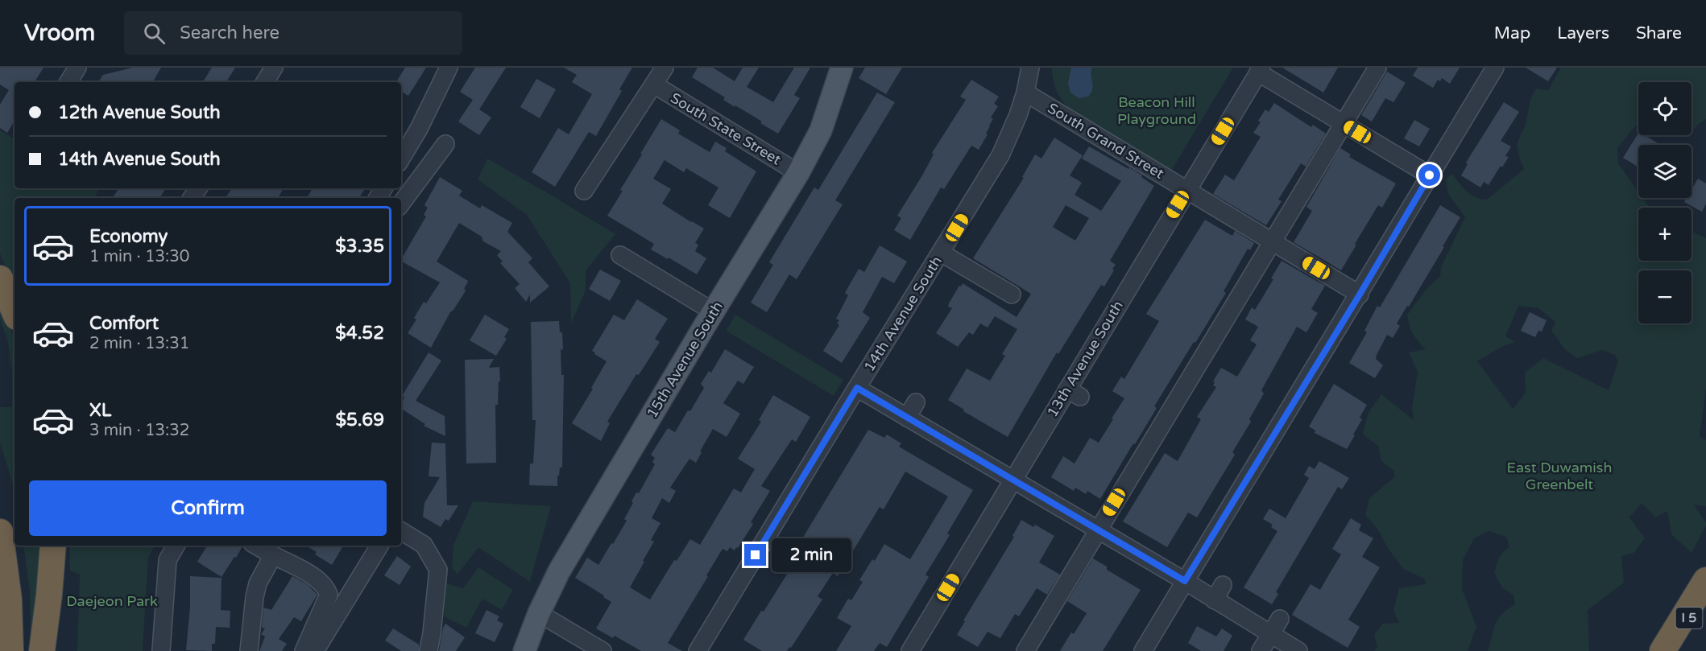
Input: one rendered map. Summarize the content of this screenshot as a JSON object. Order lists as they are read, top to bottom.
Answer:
{
  "streets": {
    "highway": ["I 5"],
    "main road": ["15th Avenue South"],
    "street": [
      "South State Street",
      "South Grand Street",
      "14th Avenue South",
      "13th Avenue South"
    ]
  },
  "crossings": [
    ["South State Street", "15th Avenue South"],
    ["South Grand Street", "14th Avenue South"],
    ["South Grand Street", "13th Avenue South"]
  ],
  "parks": ["Beacon Hill Playground", "East Duwamish Greenbelt", "Daejeon Park"],
  "page": {
    "header": "Vroom",
    "search": "Search here",
    "nav": ["Map", "Layers", "Share"],
    "map_buttons": ["+", "−"],
    "banner": ["12th Avenue South", "14th Avenue South"],
    "list": [
      {
        "name": "Economy",
        "note": "1 min · 13:30",
        "value": "$3.35"
      },
      {
        "name": "Comfort",
        "note": "2 min · 13:31",
        "value": "$4.52"
      },
      {
        "name": "XL",
        "note": "3 min · 13:32",
        "value": "$5.69"
      }
    ],
    "buttons": "Confirm",
    "bubble": "2 min"
  }
}
